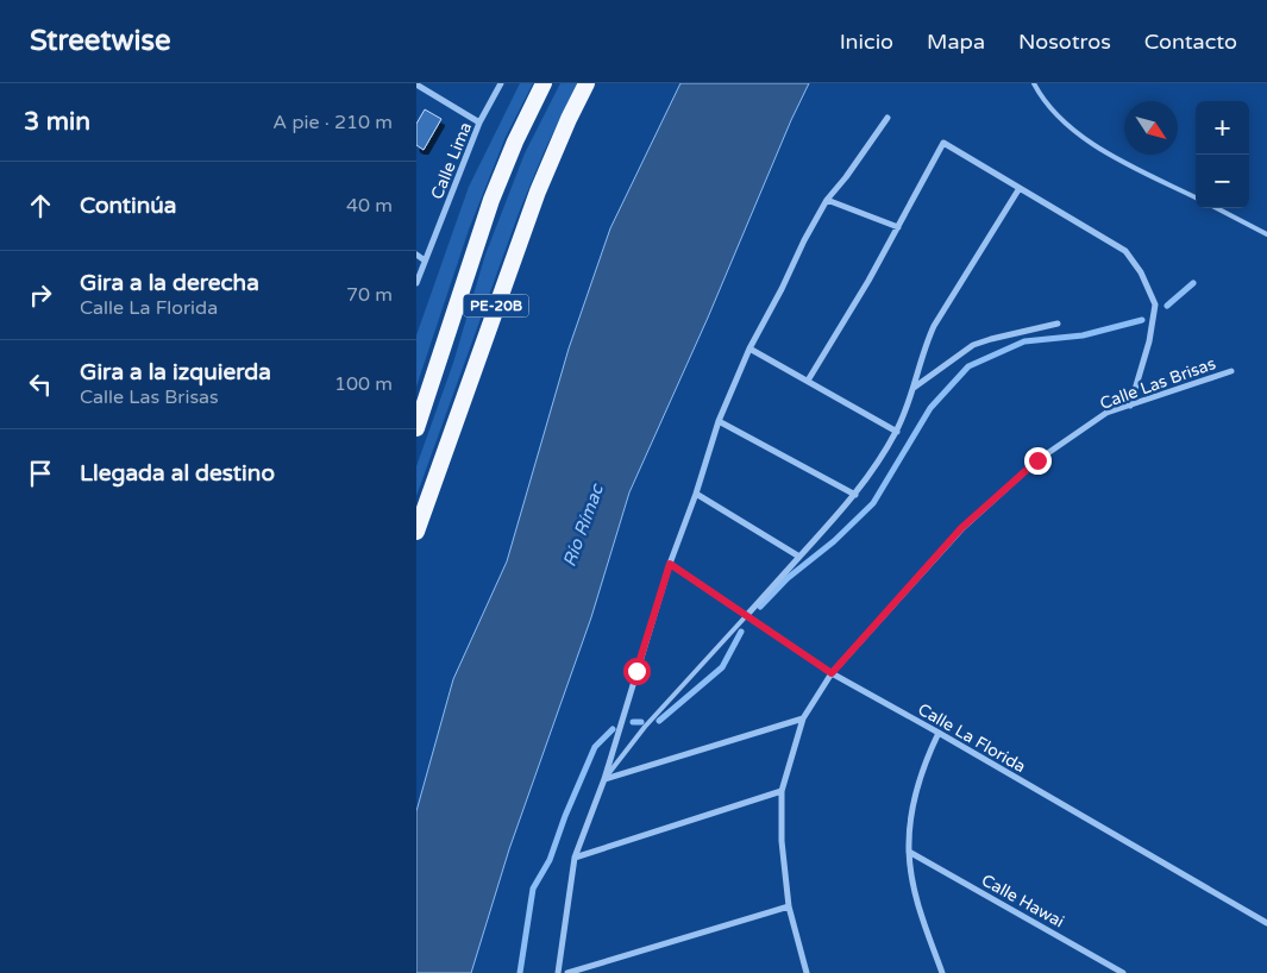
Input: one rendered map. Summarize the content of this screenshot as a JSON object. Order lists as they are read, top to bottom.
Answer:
{
  "streets": {
    "highway": ["PE-20B"],
    "street": [
      "Calle Lima",
      "Calle Las Brisas",
      "Calle La Florida",
      "Calle Hawai"
    ]
  },
  "crossings": [
    ["Calle Las Brisas", "Calle La Florida"]
  ],
  "water": ["Río Rímac"],
  "north": "bottom right",
  "page": {
    "header": "Streetwise",
    "nav": [
      "Inicio",
      "Mapa",
      "Nosotros",
      "Contacto"
    ],
    "heading": ["3 min", "A pie · 210 m"],
    "map_buttons": ["+", "−"],
    "list": [
      ["Continúa", "40 m"],
      ["Gira a la derecha", "Calle La Florida", "70 m"],
      ["Gira a la izquierda", "Calle Las Brisas", "100 m"],
      "Llegada al destino"
    ]
  }
}
